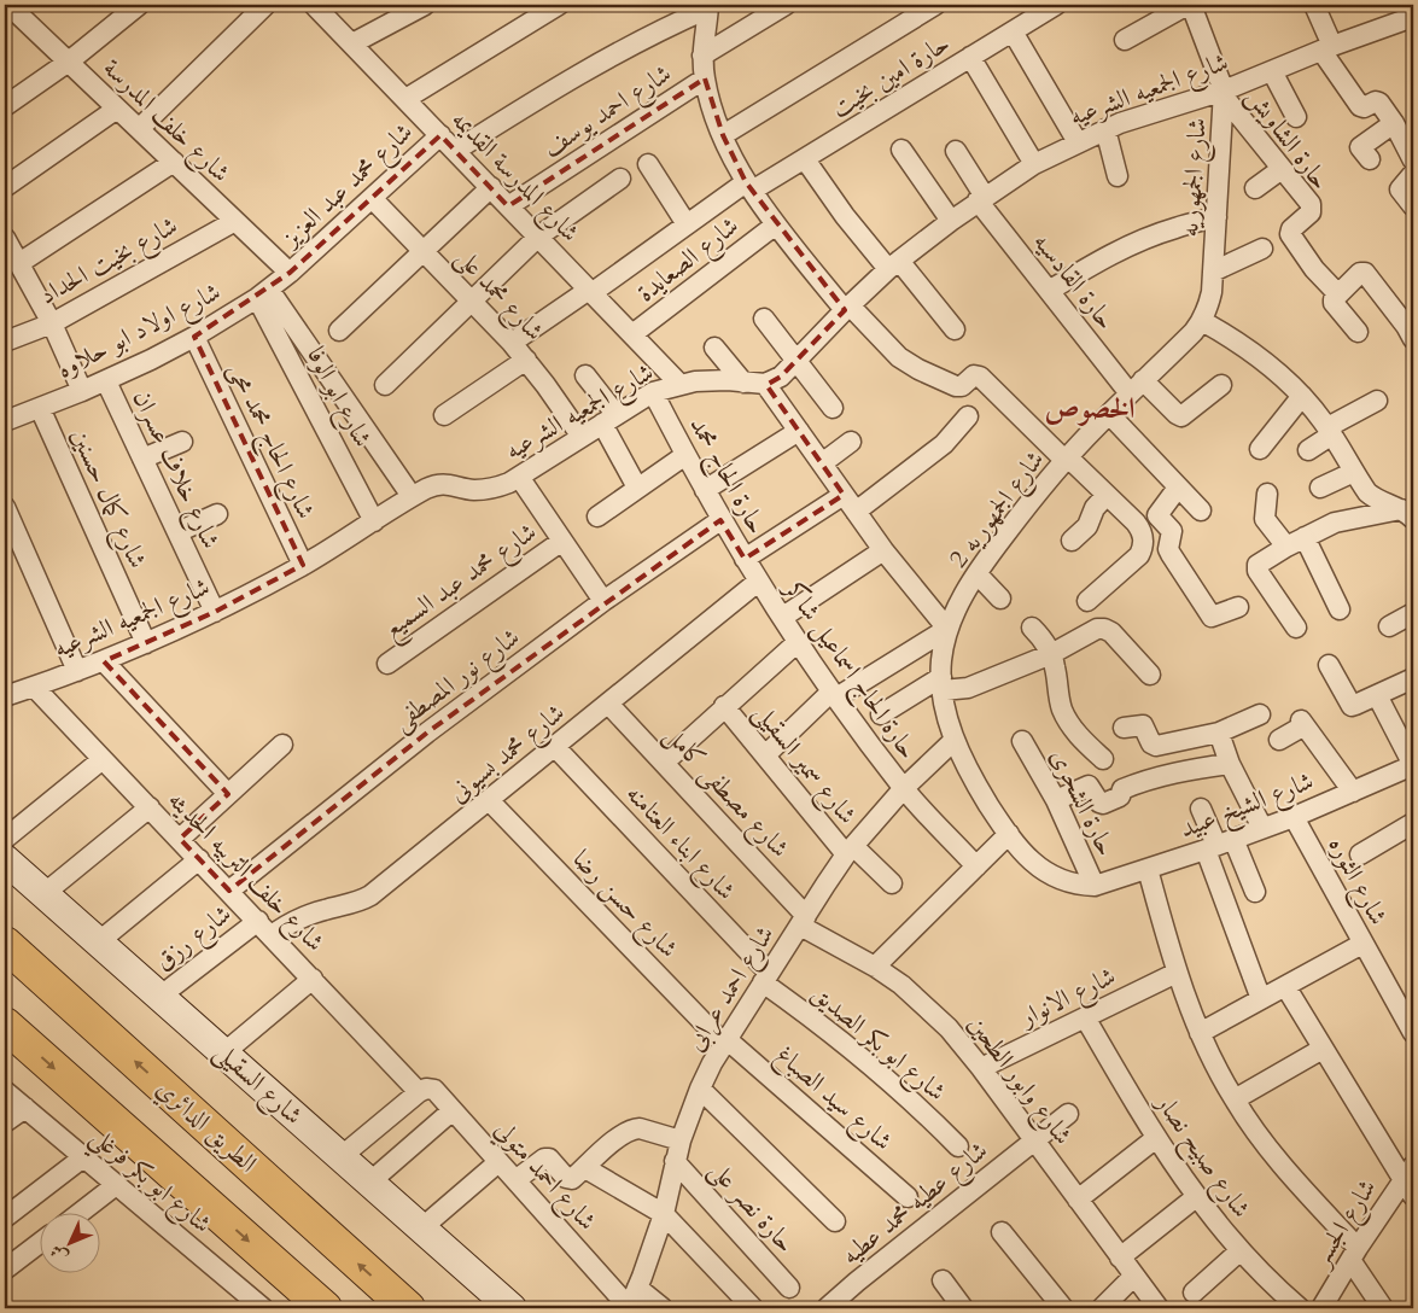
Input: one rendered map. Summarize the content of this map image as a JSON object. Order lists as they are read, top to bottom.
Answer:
{
  "streets": {
    "highway": ["الطريق الدائري"],
    "street": [
      "حارة امين بخيت",
      "شارع الجمعيه الشرعيه",
      "شارع احمد يوسف",
      "شارع خلف المدرسة",
      "حارة الشاويش",
      "شارع المدرسة القديمه",
      "شارع الجمهوريه",
      "شارع محمد عبد العزيز",
      "شارع الصعايدة",
      "شارع بخيت الحداد",
      "حارة القادسيه",
      "شارع محمد على",
      "شارع اولاد ابو حلاوه",
      "شارع ابو الوفا",
      "شارع الحاج محمد محى",
      "شارع خلاف عسران",
      "حارة الحاج محمد",
      "شارع كمال حسنين",
      "شارع الجمهوريه 2",
      "شارع محمد عبد السميع",
      "حارة الحاج اسماعيل شاكر",
      "شارع نور المصطفى",
      "شارع محمد بسيونى",
      "شارع سمير السقيلى",
      "شارع مصطفى كامل",
      "حارة الشحرى",
      "شارع الشيخ عبيد",
      "شارع ابناء العتامنه",
      "شارع خلف التربيه الحديثه",
      "شارع الثوره",
      "شارع حسن رضا",
      "شارع رزق",
      "شارع احمد عرابى",
      "شارع الانوار",
      "شارع ابو بكر الصديق",
      "شارع وابور الطحين",
      "شارع السقيلى",
      "شارع سيد الصباغ",
      "شارع صبيح نصار",
      "شارع احمد متولي",
      "شارع ابو بكر فرغلي",
      "شارع عطيه محمد عطيه",
      "حارة نصر على",
      "شارع الجسر"
    ]
  },
  "crossings": [
    ["حارة امين بخيت", "شارع المدرسة القديمه"],
    ["حارة امين بخيت", "شارع محمد على"],
    ["شارع الجمعيه الشرعيه", "حارة الشاويش"],
    ["شارع الجمعيه الشرعيه", "شارع المدرسة القديمه"],
    ["شارع الجمعيه الشرعيه", "شارع الجمهوريه"],
    ["شارع الجمعيه الشرعيه", "حارة القادسيه"],
    ["شارع الجمعيه الشرعيه", "شارع محمد على"],
    ["شارع الجمعيه الشرعيه", "شارع ابو الوفا"],
    ["شارع الجمعيه الشرعيه", "شارع الحاج محمد محى"],
    ["شارع الجمعيه الشرعيه", "شارع خلاف عسران"],
    ["شارع الجمعيه الشرعيه", "حارة الحاج محمد"],
    ["شارع الجمعيه الشرعيه", "شارع كمال حسنين"],
    ["شارع الجمعيه الشرعيه", "شارع خلف التربيه الحديثه"],
    ["شارع احمد يوسف", "شارع المدرسة القديمه"],
    ["شارع خلف المدرسة", "شارع محمد عبد العزيز"],
    ["شارع خلف المدرسة", "شارع بخيت الحداد"],
    ["شارع خلف المدرسة", "شارع اولاد ابو حلاوه"],
    ["حارة الشاويش", "شارع الجمهوريه"],
    ["شارع المدرسة القديمه", "شارع محمد عبد العزيز"],
    ["شارع المدرسة القديمه", "شارع الصعايدة"],
    ["شارع الجمهوريه", "شارع الجمهوريه 2"],
    ["شارع محمد عبد العزيز", "شارع محمد على"],
    ["شارع محمد عبد العزيز", "شارع اولاد ابو حلاوه"],
    ["حارة القادسيه", "شارع الجمهوريه 2"],
    ["شارع اولاد ابو حلاوه", "شارع ابو الوفا"],
    ["شارع اولاد ابو حلاوه", "شارع الحاج محمد محى"],
    ["شارع اولاد ابو حلاوه", "شارع خلاف عسران"],
    ["شارع اولاد ابو حلاوه", "شارع كمال حسنين"],
    ["حارة الحاج محمد", "حارة الحاج اسماعيل شاكر"],
    ["حارة الحاج محمد", "شارع نور المصطفى"],
    ["حارة الحاج محمد", "شارع محمد بسيونى"],
    ["شارع الجمهوريه 2", "حارة الشحرى"],
    ["شارع الجمهوريه 2", "شارع الشيخ عبيد"],
    ["شارع الجمهوريه 2", "شارع احمد عرابى"],
    ["حارة الحاج اسماعيل شاكر", "شارع محمد بسيونى"],
    ["حارة الحاج اسماعيل شاكر", "شارع احمد عرابى"],
    ["شارع نور المصطفى", "شارع خلف التربيه الحديثه"],
    ["شارع محمد بسيونى", "شارع مصطفى كامل"],
    ["شارع محمد بسيونى", "شارع ابناء العتامنه"],
    ["شارع محمد بسيونى", "شارع خلف التربيه الحديثه"],
    ["شارع محمد بسيونى", "شارع حسن رضا"],
    ["شارع محمد بسيونى", "شارع رزق"],
    ["شارع سمير السقيلى", "شارع احمد عرابى"],
    ["شارع مصطفى كامل", "شارع احمد عرابى"],
    ["شارع مصطفى كامل", "شارع وابور الطحين"],
    ["حارة الشحرى", "شارع الشيخ عبيد"],
    ["شارع الشيخ عبيد", "شارع الثوره"],
    ["شارع ابناء العتامنه", "شارع احمد عرابى"],
    ["شارع ابناء العتامنه", "شارع ابو بكر الصديق"],
    ["شارع خلف التربيه الحديثه", "شارع رزق"],
    ["شارع خلف التربيه الحديثه", "شارع احمد متولي"],
    ["شارع حسن رضا", "شارع احمد عرابى"],
    ["شارع حسن رضا", "شارع سيد الصباغ"],
    ["شارع رزق", "شارع السقيلى"],
    ["شارع احمد عرابى", "شارع ابو بكر الصديق"],
    ["شارع احمد عرابى", "شارع وابور الطحين"],
    ["شارع احمد عرابى", "شارع سيد الصباغ"],
    ["شارع احمد عرابى", "شارع احمد متولي"],
    ["شارع احمد عرابى", "حارة نصر على"],
    ["شارع الانوار", "شارع وابور الطحين"],
    ["شارع الانوار", "شارع صبيح نصار"],
    ["شارع وابور الطحين", "شارع عطيه محمد عطيه"]
  ],
  "districts": ["الخصوص"],
  "north": "bottom left"
}
